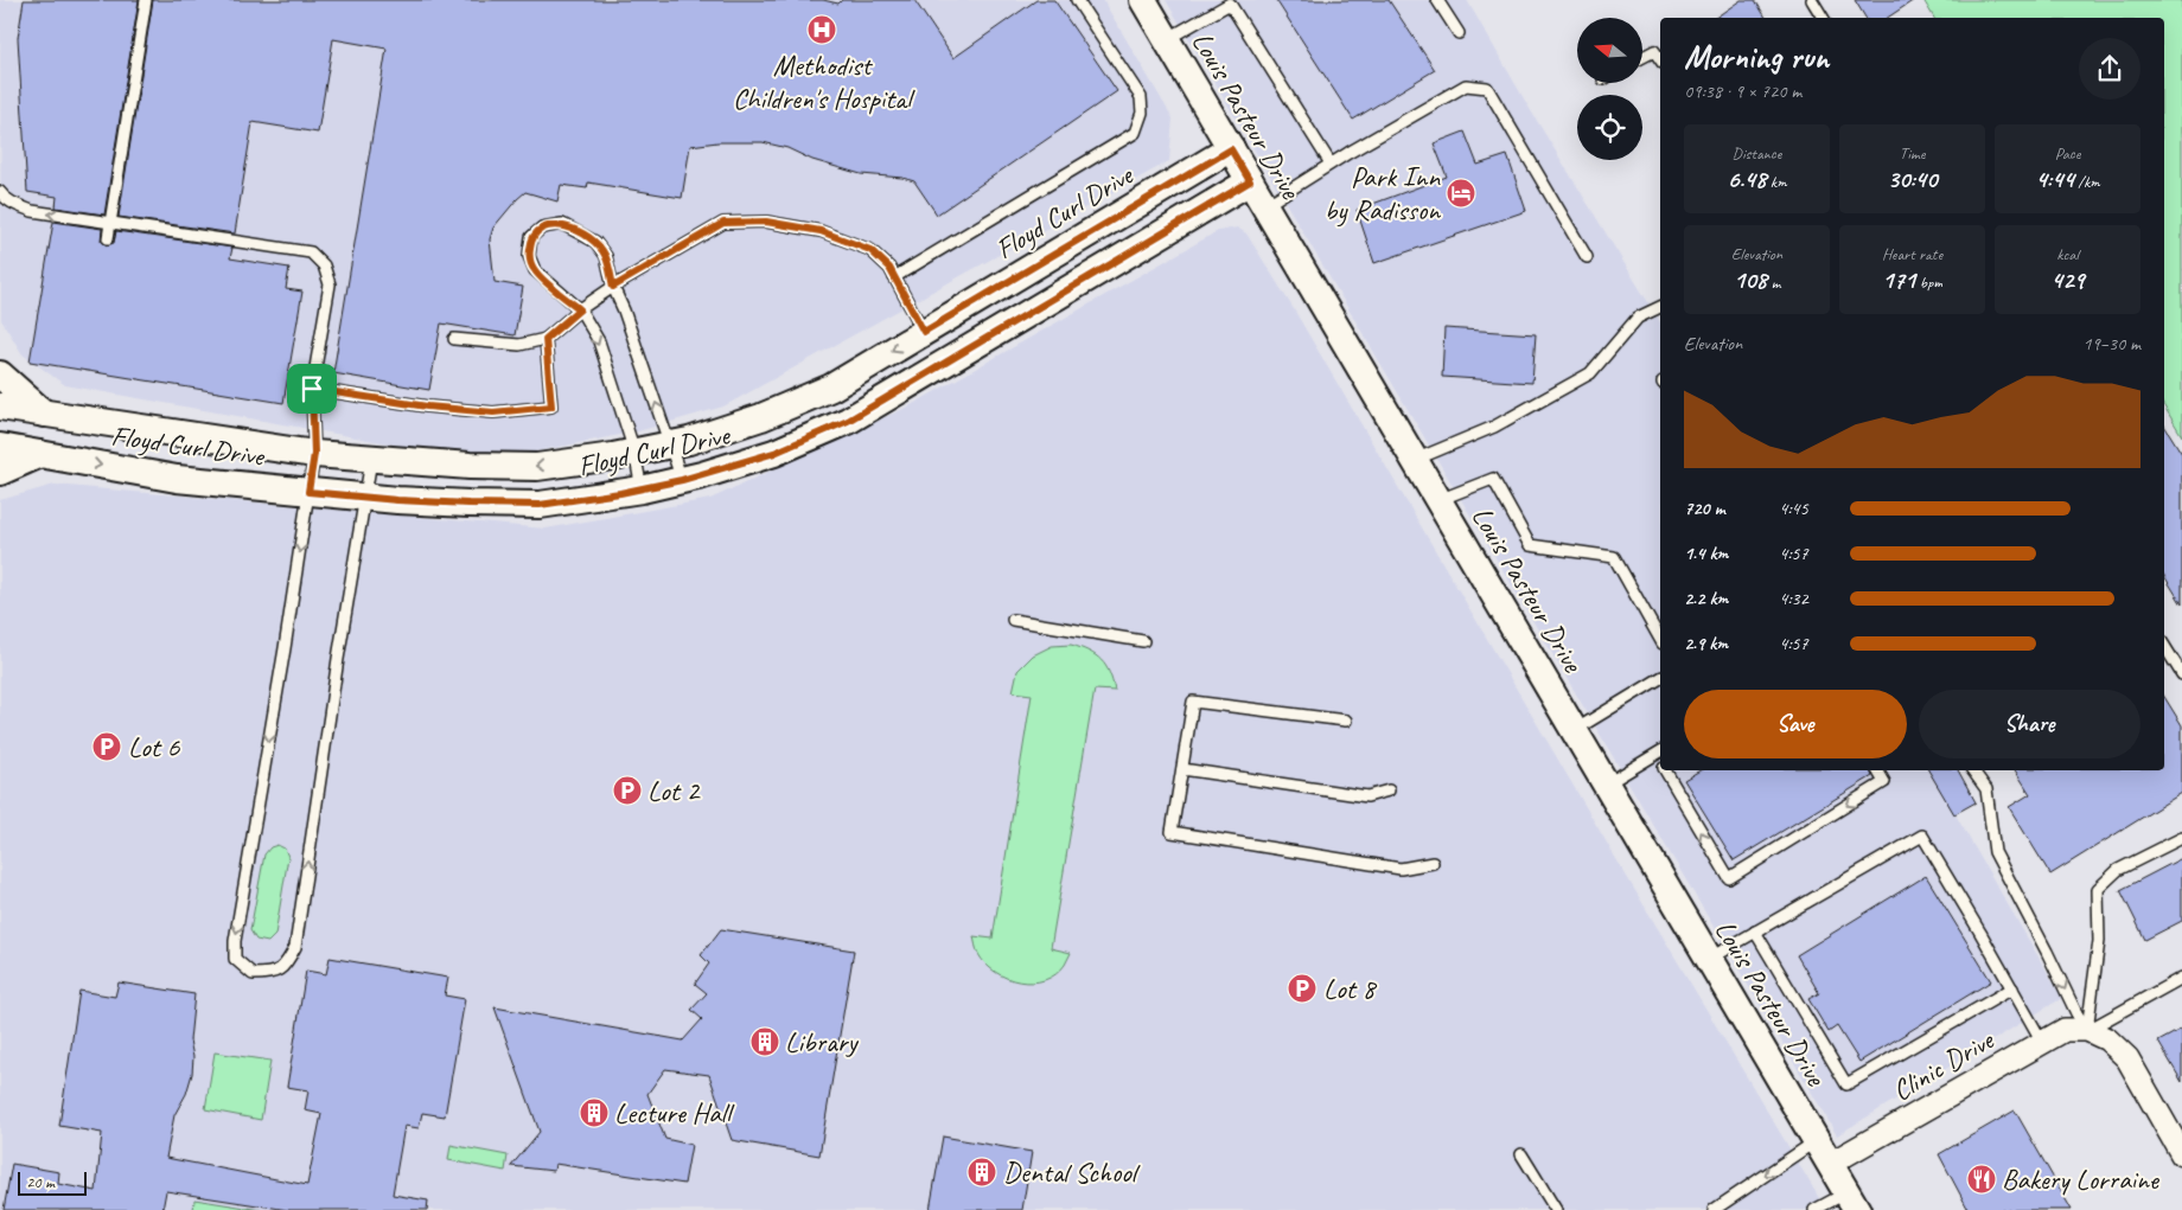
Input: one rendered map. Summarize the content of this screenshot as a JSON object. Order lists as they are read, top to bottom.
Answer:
{
  "streets": {
    "street": ["Louis Pasteur Drive", "Floyd Curl Drive", "Clinic Drive"]
  },
  "crossings": [
    ["Louis Pasteur Drive", "Floyd Curl Drive"],
    ["Louis Pasteur Drive", "Clinic Drive"]
  ],
  "places": {
    "hospital": ["Methodist Children's Hospital"],
    "hotel": ["Park Inn by Radisson"],
    "parking": ["Lot 6", "Lot 2", "Lot 8"],
    "building": ["Library", "Lecture Hall", "Dental School"],
    "restaurant": ["Bakery Lorraine"]
  },
  "scale_bar": "20 m",
  "north": "left",
  "page": {
    "heading": ["Morning run", "09:38 · 9 × 720 m"],
    "stats": [
      ["Distance", "6.48 km"],
      ["Time", "30:40"],
      ["Pace", "4:44 /km"],
      ["Elevation", "108 m"],
      ["Heart rate", "171 bpm"],
      ["kcal", "429"]
    ],
    "chart": ["Elevation", "19–30 m"],
    "list": [
      {
        "name": "720 m",
        "note": "4:45"
      },
      {
        "name": "1.4 km",
        "note": "4:57"
      },
      {
        "name": "2.2 km",
        "note": "4:32"
      },
      {
        "name": "2.9 km",
        "note": "4:57"
      }
    ],
    "buttons": ["Save", "Share"],
    "scale": "20 m"
  }
}
